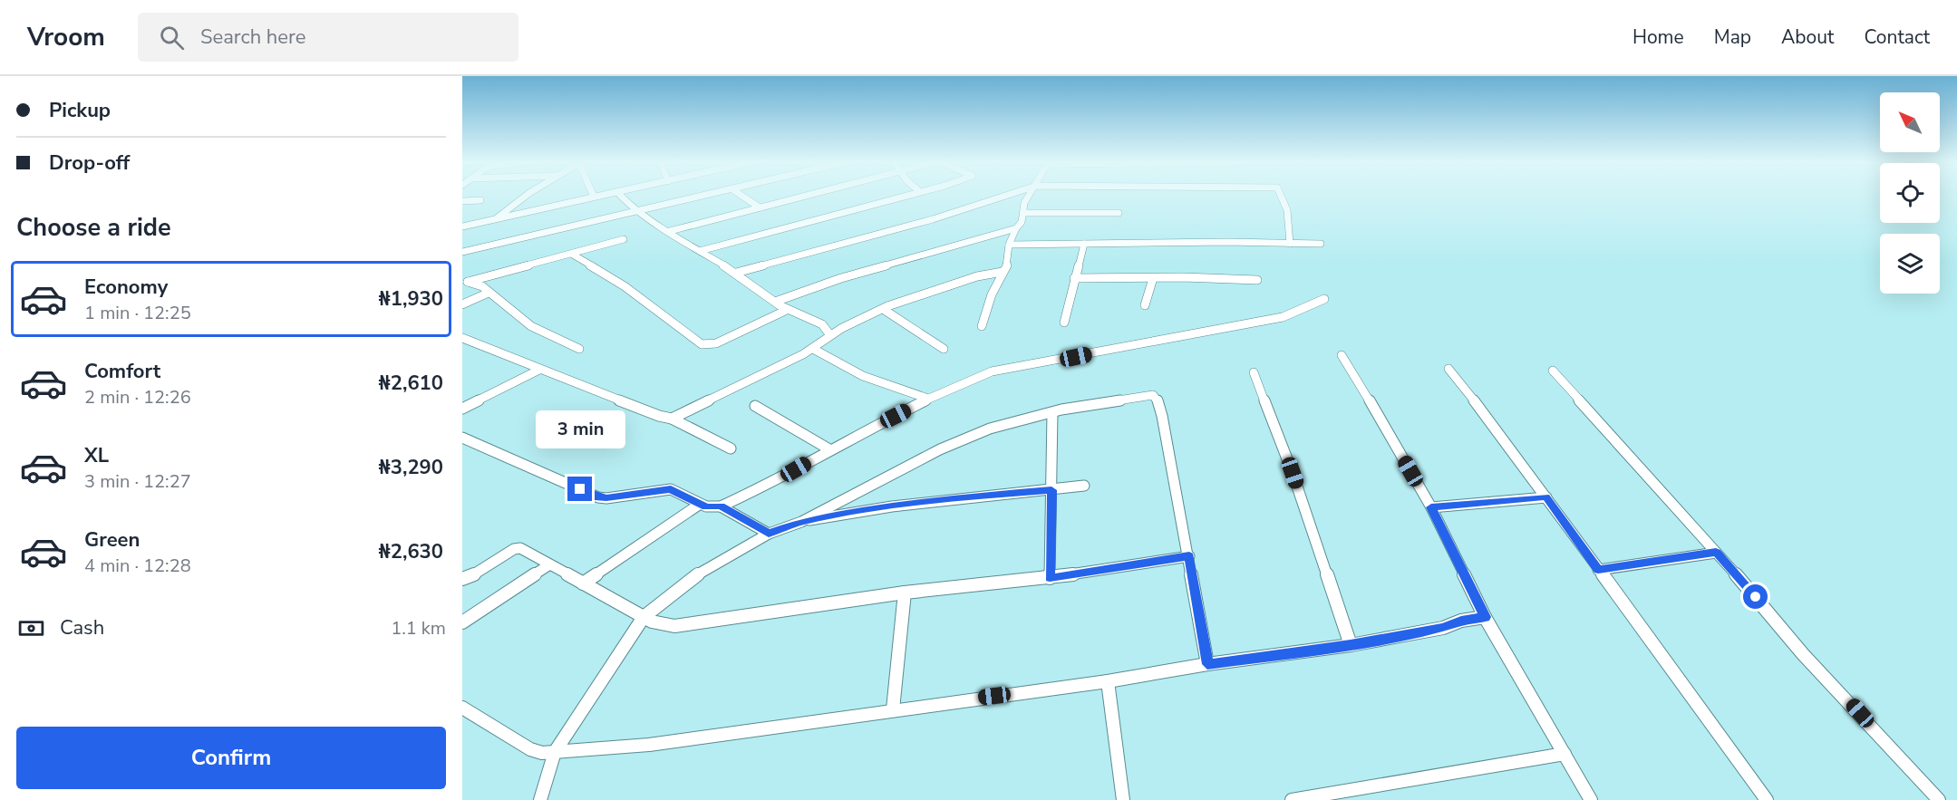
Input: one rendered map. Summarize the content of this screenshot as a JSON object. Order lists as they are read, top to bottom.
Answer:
{
  "north": "top left",
  "page": {
    "header": "Vroom",
    "search": "Search here",
    "nav": [
      "Home",
      "Map",
      "About",
      "Contact"
    ],
    "banner": ["Pickup", "Drop-off"],
    "heading": "Choose a ride",
    "list": [
      {
        "name": "Economy",
        "note": "1 min · 12:25",
        "value": "₦1,930"
      },
      {
        "name": "Comfort",
        "note": "2 min · 12:26",
        "value": "₦2,610"
      },
      {
        "name": "XL",
        "note": "3 min · 12:27",
        "value": "₦3,290"
      },
      {
        "name": "Green",
        "note": "4 min · 12:28",
        "value": "₦2,630"
      }
    ],
    "bubble": "3 min",
    "pay": ["Cash", "1.1 km"],
    "buttons": "Confirm"
  }
}
